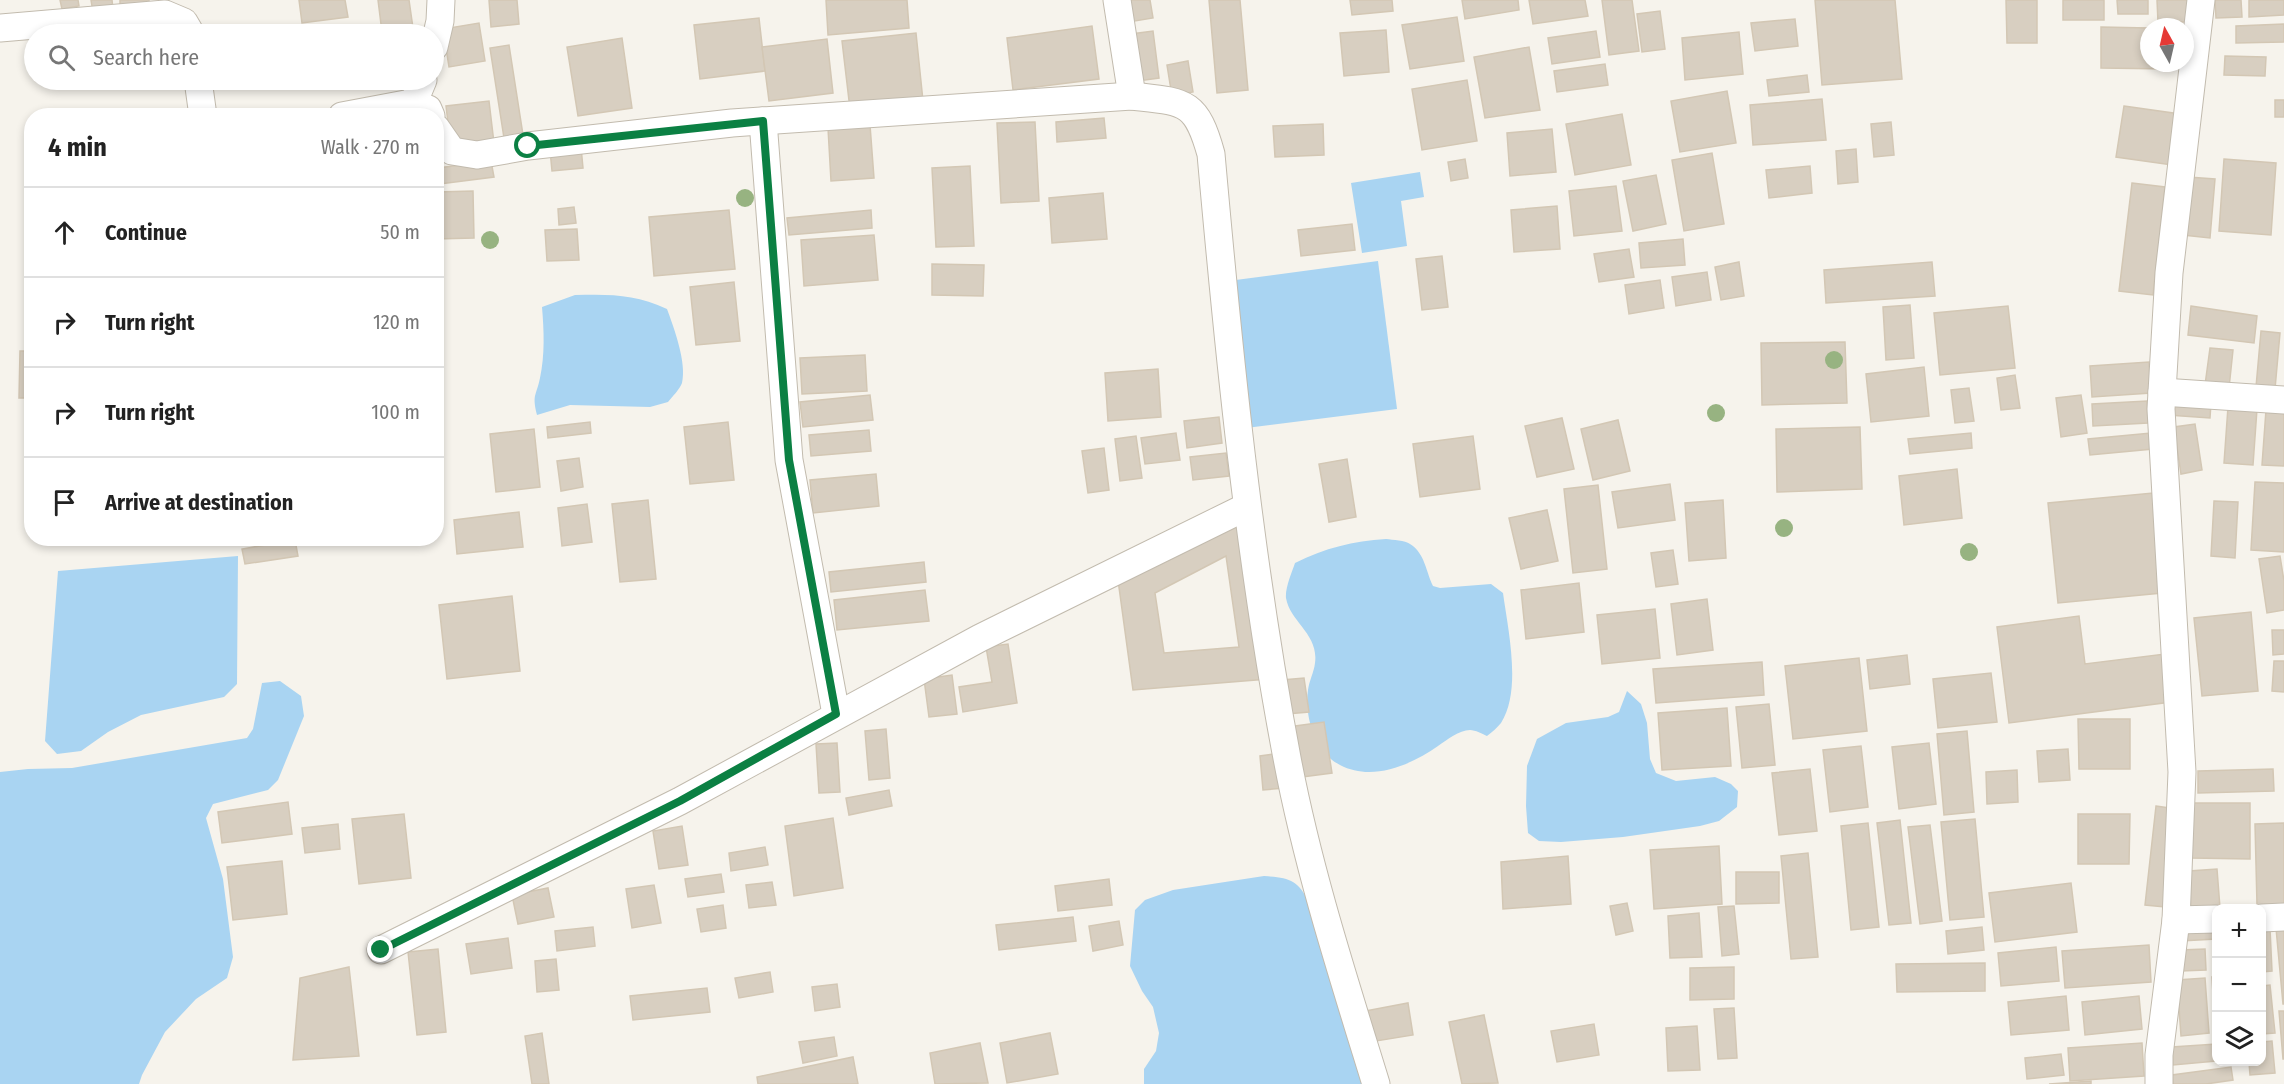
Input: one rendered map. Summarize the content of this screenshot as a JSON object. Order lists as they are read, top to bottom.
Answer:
{
  "north": "top",
  "page": {
    "search": "Search here",
    "heading": ["4 min", "Walk · 270 m"],
    "list": [
      ["Continue", "50 m"],
      ["Turn right", "120 m"],
      ["Turn right", "100 m"],
      "Arrive at destination"
    ],
    "map_buttons": ["+", "−"]
  }
}
